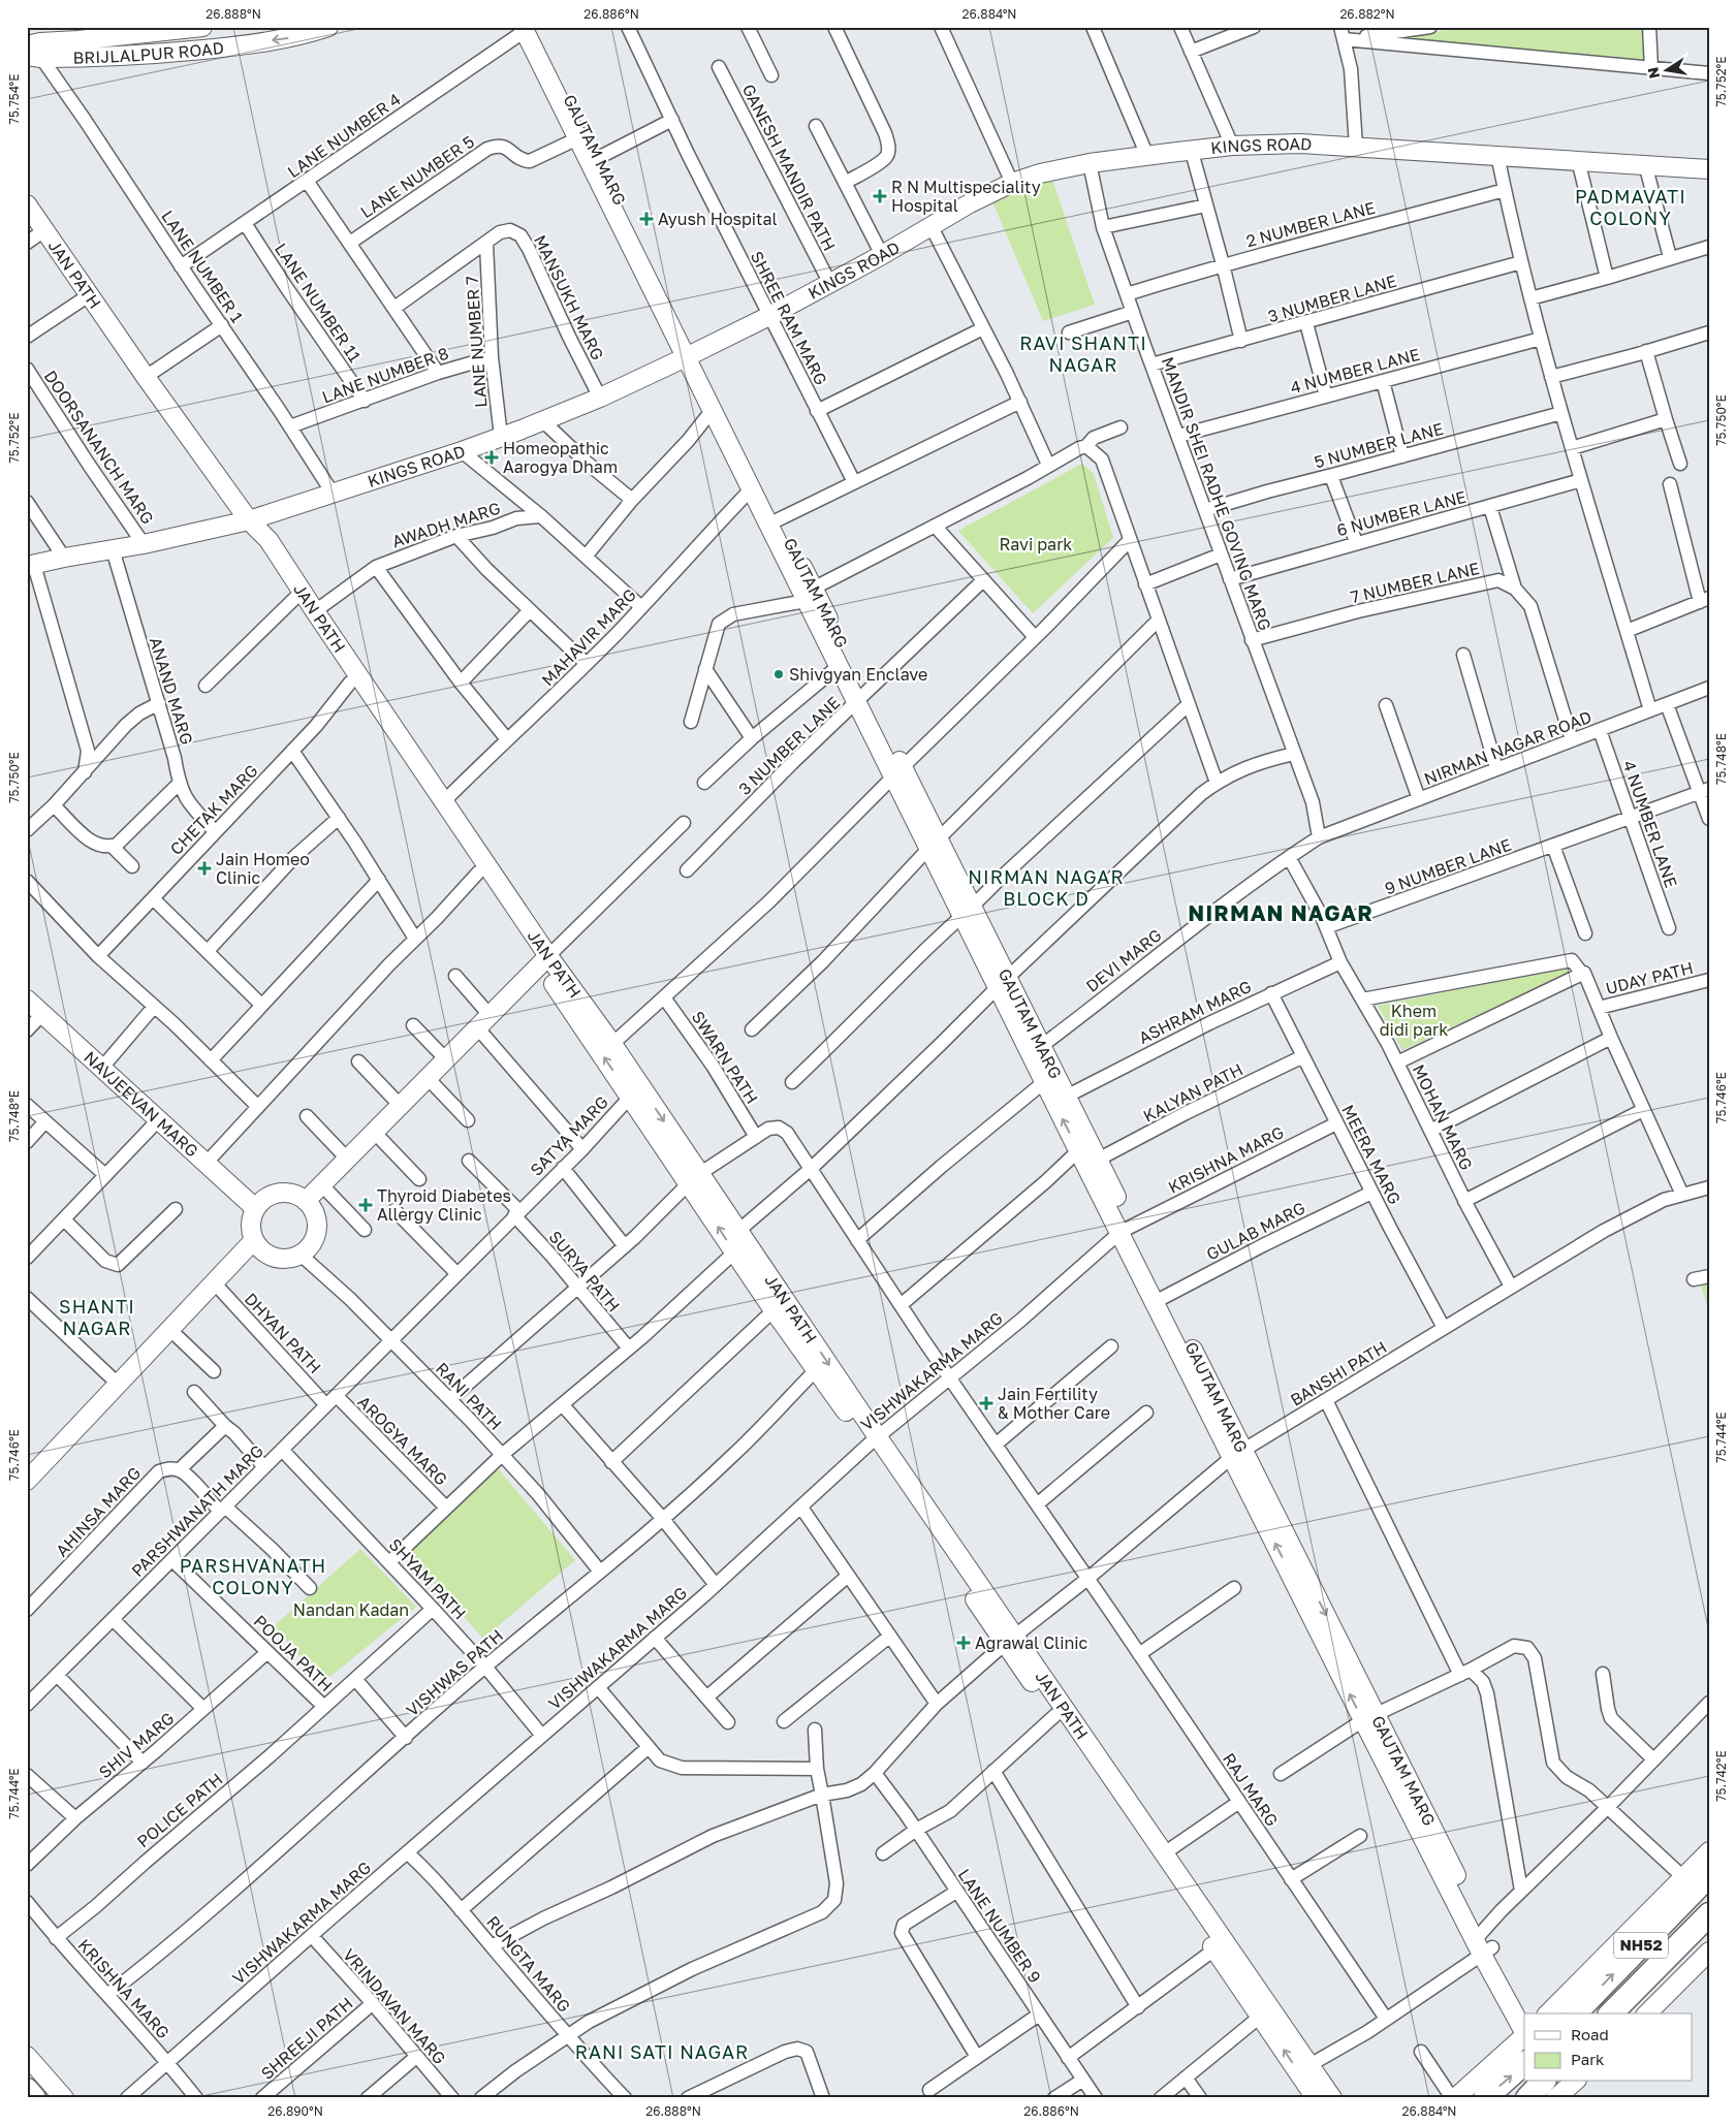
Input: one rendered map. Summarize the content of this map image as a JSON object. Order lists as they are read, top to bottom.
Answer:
{
  "streets": {
    "highway": ["NH52"],
    "street": [
      "BRIJLALPUR ROAD",
      "LANE NUMBER 4",
      "KINGS ROAD",
      "GAUTAM MARG",
      "GANESH MANDIR PATH",
      "LANE NUMBER 5",
      "2 NUMBER LANE",
      "LANE NUMBER 1",
      "JAN PATH",
      "MANSUKH MARG",
      "3 NUMBER LANE",
      "LANE NUMBER 11",
      "SHREE RAM MARG",
      "LANE NUMBER 7",
      "4 NUMBER LANE",
      "LANE NUMBER 8",
      "5 NUMBER LANE",
      "DOORSANANCH MARG",
      "MANDIR SHEI RADHE GOVING MARG",
      "6 NUMBER LANE",
      "AWADH MARG",
      "7 NUMBER LANE",
      "MAHAVIR MARG",
      "ANAND MARG",
      "NIRMAN NAGAR ROAD",
      "CHETAK MARG",
      "9 NUMBER LANE",
      "DEVI MARG",
      "UDAY PATH",
      "ASHRAM MARG",
      "SWARN PATH",
      "KALYAN PATH",
      "NAVJEEVAN MARG",
      "MOHAN MARG",
      "SATYA MARG",
      "MEERA MARG",
      "KRISHNA MARG",
      "GULAB MARG",
      "SURYA PATH",
      "DHYAN PATH",
      "VISHWAKARMA MARG",
      "BANSHI PATH",
      "RANI PATH",
      "AROGYA MARG",
      "PARSHWANATH MARG",
      "AHINSA MARG",
      "SHYAM PATH",
      "POOJA PATH",
      "VISHWAS PATH",
      "SHIV MARG",
      "RAJ MARG",
      "POLICE PATH",
      "LANE NUMBER 9",
      "RUNGTA MARG",
      "VRINDAVAN MARG",
      "SHREEJI PATH"
    ]
  },
  "crossings": [
    ["BRIJLALPUR ROAD", "LANE NUMBER 1"],
    ["LANE NUMBER 4", "GAUTAM MARG"],
    ["LANE NUMBER 4", "LANE NUMBER 1"],
    ["LANE NUMBER 4", "LANE NUMBER 11"],
    ["KINGS ROAD", "GAUTAM MARG"],
    ["KINGS ROAD", "GANESH MANDIR PATH"],
    ["KINGS ROAD", "LANE NUMBER 1"],
    ["KINGS ROAD", "JAN PATH"],
    ["KINGS ROAD", "MANSUKH MARG"],
    ["KINGS ROAD", "SHREE RAM MARG"],
    ["KINGS ROAD", "LANE NUMBER 7"],
    ["KINGS ROAD", "DOORSANANCH MARG"],
    ["KINGS ROAD", "MANDIR SHEI RADHE GOVING MARG"],
    ["KINGS ROAD", "ANAND MARG"],
    ["GAUTAM MARG", "LANE NUMBER 5"],
    ["GAUTAM MARG", "3 NUMBER LANE"],
    ["GAUTAM MARG", "DEVI MARG"],
    ["GAUTAM MARG", "ASHRAM MARG"],
    ["GAUTAM MARG", "KALYAN PATH"],
    ["GAUTAM MARG", "KRISHNA MARG"],
    ["GAUTAM MARG", "GULAB MARG"],
    ["GAUTAM MARG", "VISHWAKARMA MARG"],
    ["GAUTAM MARG", "BANSHI PATH"],
    ["2 NUMBER LANE", "MANDIR SHEI RADHE GOVING MARG"],
    ["LANE NUMBER 1", "LANE NUMBER 8"],
    ["JAN PATH", "AWADH MARG"],
    ["JAN PATH", "MAHAVIR MARG"],
    ["JAN PATH", "CHETAK MARG"],
    ["JAN PATH", "SATYA MARG"],
    ["JAN PATH", "VISHWAKARMA MARG"],
    ["JAN PATH", "BANSHI PATH"],
    ["JAN PATH", "VISHWAS PATH"],
    ["MANSUKH MARG", "LANE NUMBER 7"],
    ["3 NUMBER LANE", "MANDIR SHEI RADHE GOVING MARG"],
    ["LANE NUMBER 11", "LANE NUMBER 8"],
    ["LANE NUMBER 7", "LANE NUMBER 8"],
    ["4 NUMBER LANE", "MANDIR SHEI RADHE GOVING MARG"],
    ["4 NUMBER LANE", "NIRMAN NAGAR ROAD"],
    ["4 NUMBER LANE", "9 NUMBER LANE"],
    ["5 NUMBER LANE", "MANDIR SHEI RADHE GOVING MARG"],
    ["MANDIR SHEI RADHE GOVING MARG", "6 NUMBER LANE"],
    ["MANDIR SHEI RADHE GOVING MARG", "7 NUMBER LANE"],
    ["MANDIR SHEI RADHE GOVING MARG", "NIRMAN NAGAR ROAD"],
    ["ANAND MARG", "CHETAK MARG"],
    ["9 NUMBER LANE", "MOHAN MARG"],
    ["DEVI MARG", "MOHAN MARG"],
    ["ASHRAM MARG", "MOHAN MARG"],
    ["ASHRAM MARG", "MEERA MARG"],
    ["SWARN PATH", "RAJ MARG"],
    ["KALYAN PATH", "MEERA MARG"],
    ["NAVJEEVAN MARG", "RANI PATH"],
    ["MOHAN MARG", "BANSHI PATH"],
    ["SATYA MARG", "SURYA PATH"],
    ["SATYA MARG", "RANI PATH"],
    ["SATYA MARG", "PARSHWANATH MARG"],
    ["MEERA MARG", "KRISHNA MARG"],
    ["MEERA MARG", "GULAB MARG"],
    ["MEERA MARG", "BANSHI PATH"],
    ["KRISHNA MARG", "VISHWAKARMA MARG"],
    ["KRISHNA MARG", "VISHWAS PATH"],
    ["KRISHNA MARG", "POLICE PATH"],
    ["DHYAN PATH", "AROGYA MARG"],
    ["DHYAN PATH", "PARSHWANATH MARG"],
    ["VISHWAKARMA MARG", "SHYAM PATH"],
    ["VISHWAKARMA MARG", "RAJ MARG"],
    ["VISHWAKARMA MARG", "RUNGTA MARG"],
    ["VISHWAKARMA MARG", "VRINDAVAN MARG"],
    ["BANSHI PATH", "RAJ MARG"],
    ["BANSHI PATH", "LANE NUMBER 9"],
    ["BANSHI PATH", "RUNGTA MARG"],
    ["RANI PATH", "PARSHWANATH MARG"],
    ["RANI PATH", "VISHWAS PATH"],
    ["AROGYA MARG", "PARSHWANATH MARG"],
    ["PARSHWANATH MARG", "SHYAM PATH"],
    ["PARSHWANATH MARG", "POOJA PATH"],
    ["SHYAM PATH", "VISHWAS PATH"],
    ["SHYAM PATH", "POLICE PATH"],
    ["POOJA PATH", "SHIV MARG"],
    ["POOJA PATH", "POLICE PATH"],
    ["VRINDAVAN MARG", "SHREEJI PATH"]
  ],
  "districts": [
    "PADMAVATI COLONY",
    "RAVI SHANTI NAGAR",
    "NIRMAN NAGAR BLOCK D",
    "NIRMAN NAGAR",
    "SHANTI NAGAR",
    "PARSHVANATH COLONY",
    "RANI SATI NAGAR"
  ],
  "parks": ["Ravi park", "Khem didi park", "Nandan Kadan"],
  "places": {
    "health": [
      "R N Multispeciality Hospital",
      "Ayush Hospital",
      "Homeopathic Aarogya Dham",
      "Jain Homeo Clinic",
      "Thyroid Diabetes Allergy Clinic",
      "Jain Fertility & Mother Care",
      "Agrawal Clinic"
    ],
    "other": ["Shivgyan Enclave"]
  },
  "legend": ["Road", "Park"],
  "north": "left",
  "coordinates": [
    "26.888°N",
    "26.886°N",
    "26.884°N",
    "26.882°N",
    "75.752°E",
    "75.754°E",
    "75.750°E",
    "75.748°E",
    "75.746°E",
    "75.744°E",
    "75.742°E",
    "26.890°N"
  ]
}
